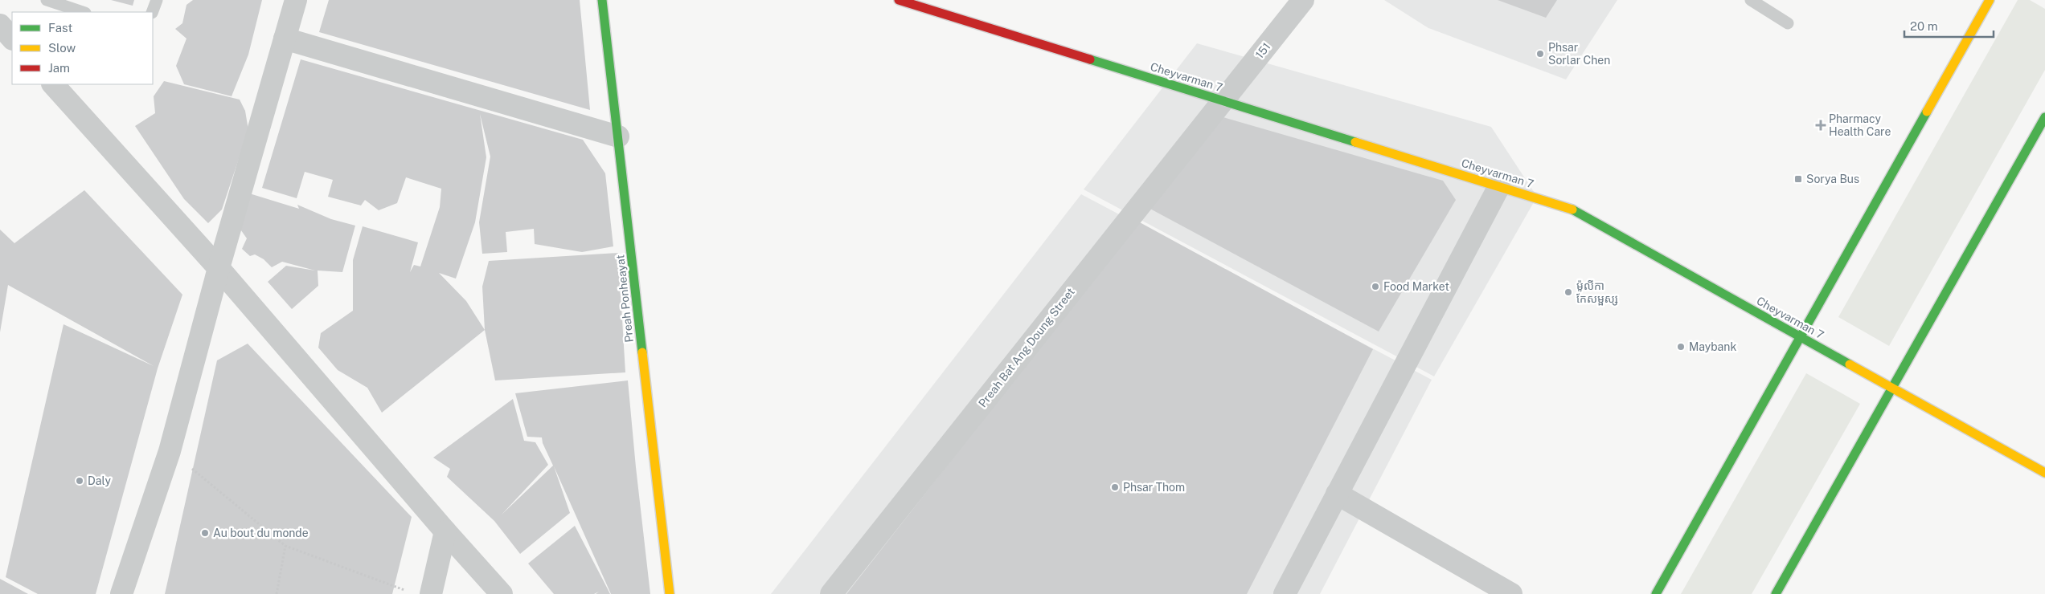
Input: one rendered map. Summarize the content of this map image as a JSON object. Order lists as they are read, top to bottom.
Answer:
{
  "streets": {
    "street": [
      "151",
      "Cheyvarman 7",
      "Preah Ponheayat",
      "Preah Bat Ang Doung Street"
    ]
  },
  "crossings": [
    ["151", "Cheyvarman 7"],
    ["151", "Preah Bat Ang Doung Street"],
    ["Cheyvarman 7", "Preah Bat Ang Doung Street"]
  ],
  "places": {
    "other": [
      "Phsar Sorlar Chen",
      "Food Market",
      "ម៉ូលីកា កែសម្ផស្ស",
      "Maybank",
      "Daly",
      "Phsar Thom",
      "Au bout du monde"
    ],
    "health": ["Pharmacy Health Care"],
    "transit": ["Sorya Bus"]
  },
  "legend": ["Fast", "Slow", "Jam"],
  "scale_bar": "20 m"
}
